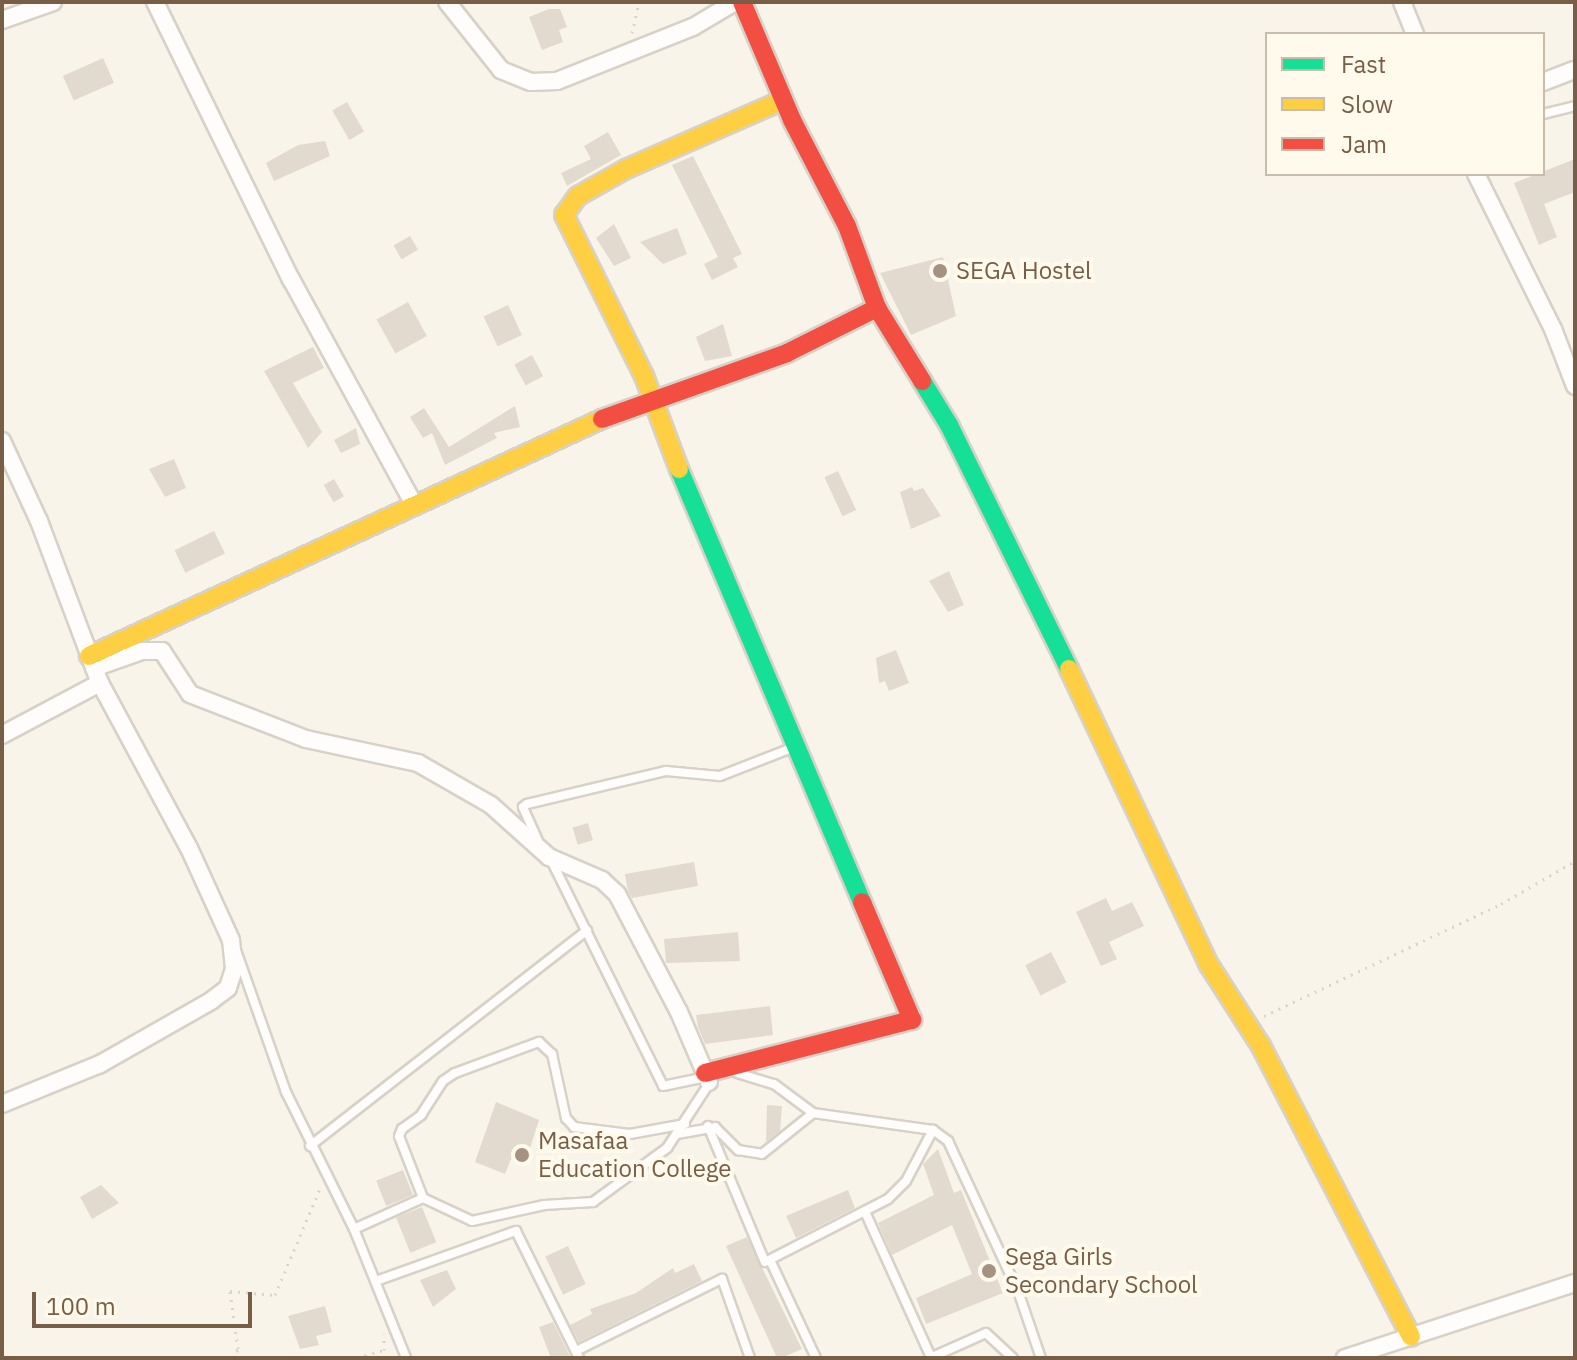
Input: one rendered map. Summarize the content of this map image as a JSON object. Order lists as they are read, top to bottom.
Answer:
{
  "places": ["SEGA Hostel", "Masafaa Education College", "Sega Girls Secondary School"],
  "legend": ["Fast", "Slow", "Jam"],
  "scale_bar": "100 m"
}
